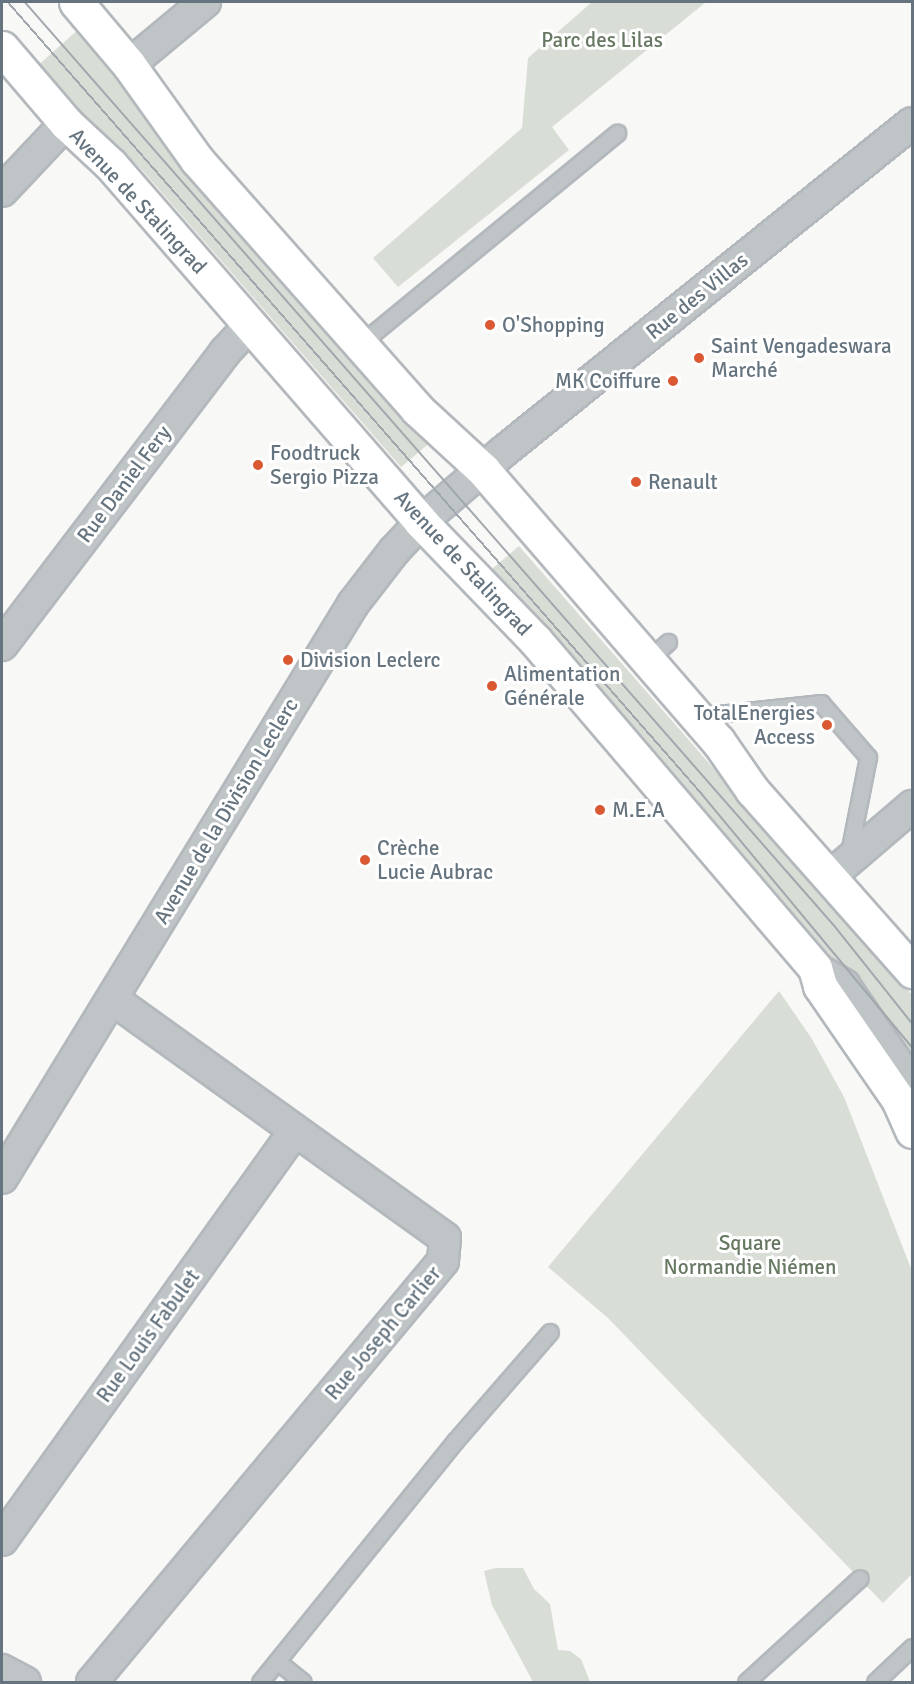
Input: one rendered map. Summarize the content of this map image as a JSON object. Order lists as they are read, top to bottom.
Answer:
{
  "streets": {
    "main road": ["Avenue de Stalingrad"],
    "street": [
      "Rue des Villas",
      "Rue Daniel Fery",
      "Avenue de la Division Leclerc",
      "Rue Joseph Carlier",
      "Rue Louis Fabulet"
    ]
  },
  "crossings": [
    ["Avenue de Stalingrad", "Rue Daniel Fery"],
    ["Avenue de Stalingrad", "Avenue de la Division Leclerc"],
    ["Rue des Villas", "Avenue de la Division Leclerc"],
    ["Avenue de la Division Leclerc", "Rue Joseph Carlier"],
    ["Rue Joseph Carlier", "Rue Louis Fabulet"]
  ],
  "parks": ["Parc des Lilas", "Square Normandie Niémen"],
  "places": [
    "O'Shopping",
    "Saint Vengadeswara Marché",
    "MK Coiffure",
    "Foodtruck Sergio Pizza",
    "Renault",
    "Division Leclerc",
    "Alimentation Générale",
    "TotalEnergies Access",
    "M.E.A",
    "Crèche Lucie Aubrac"
  ]
}
